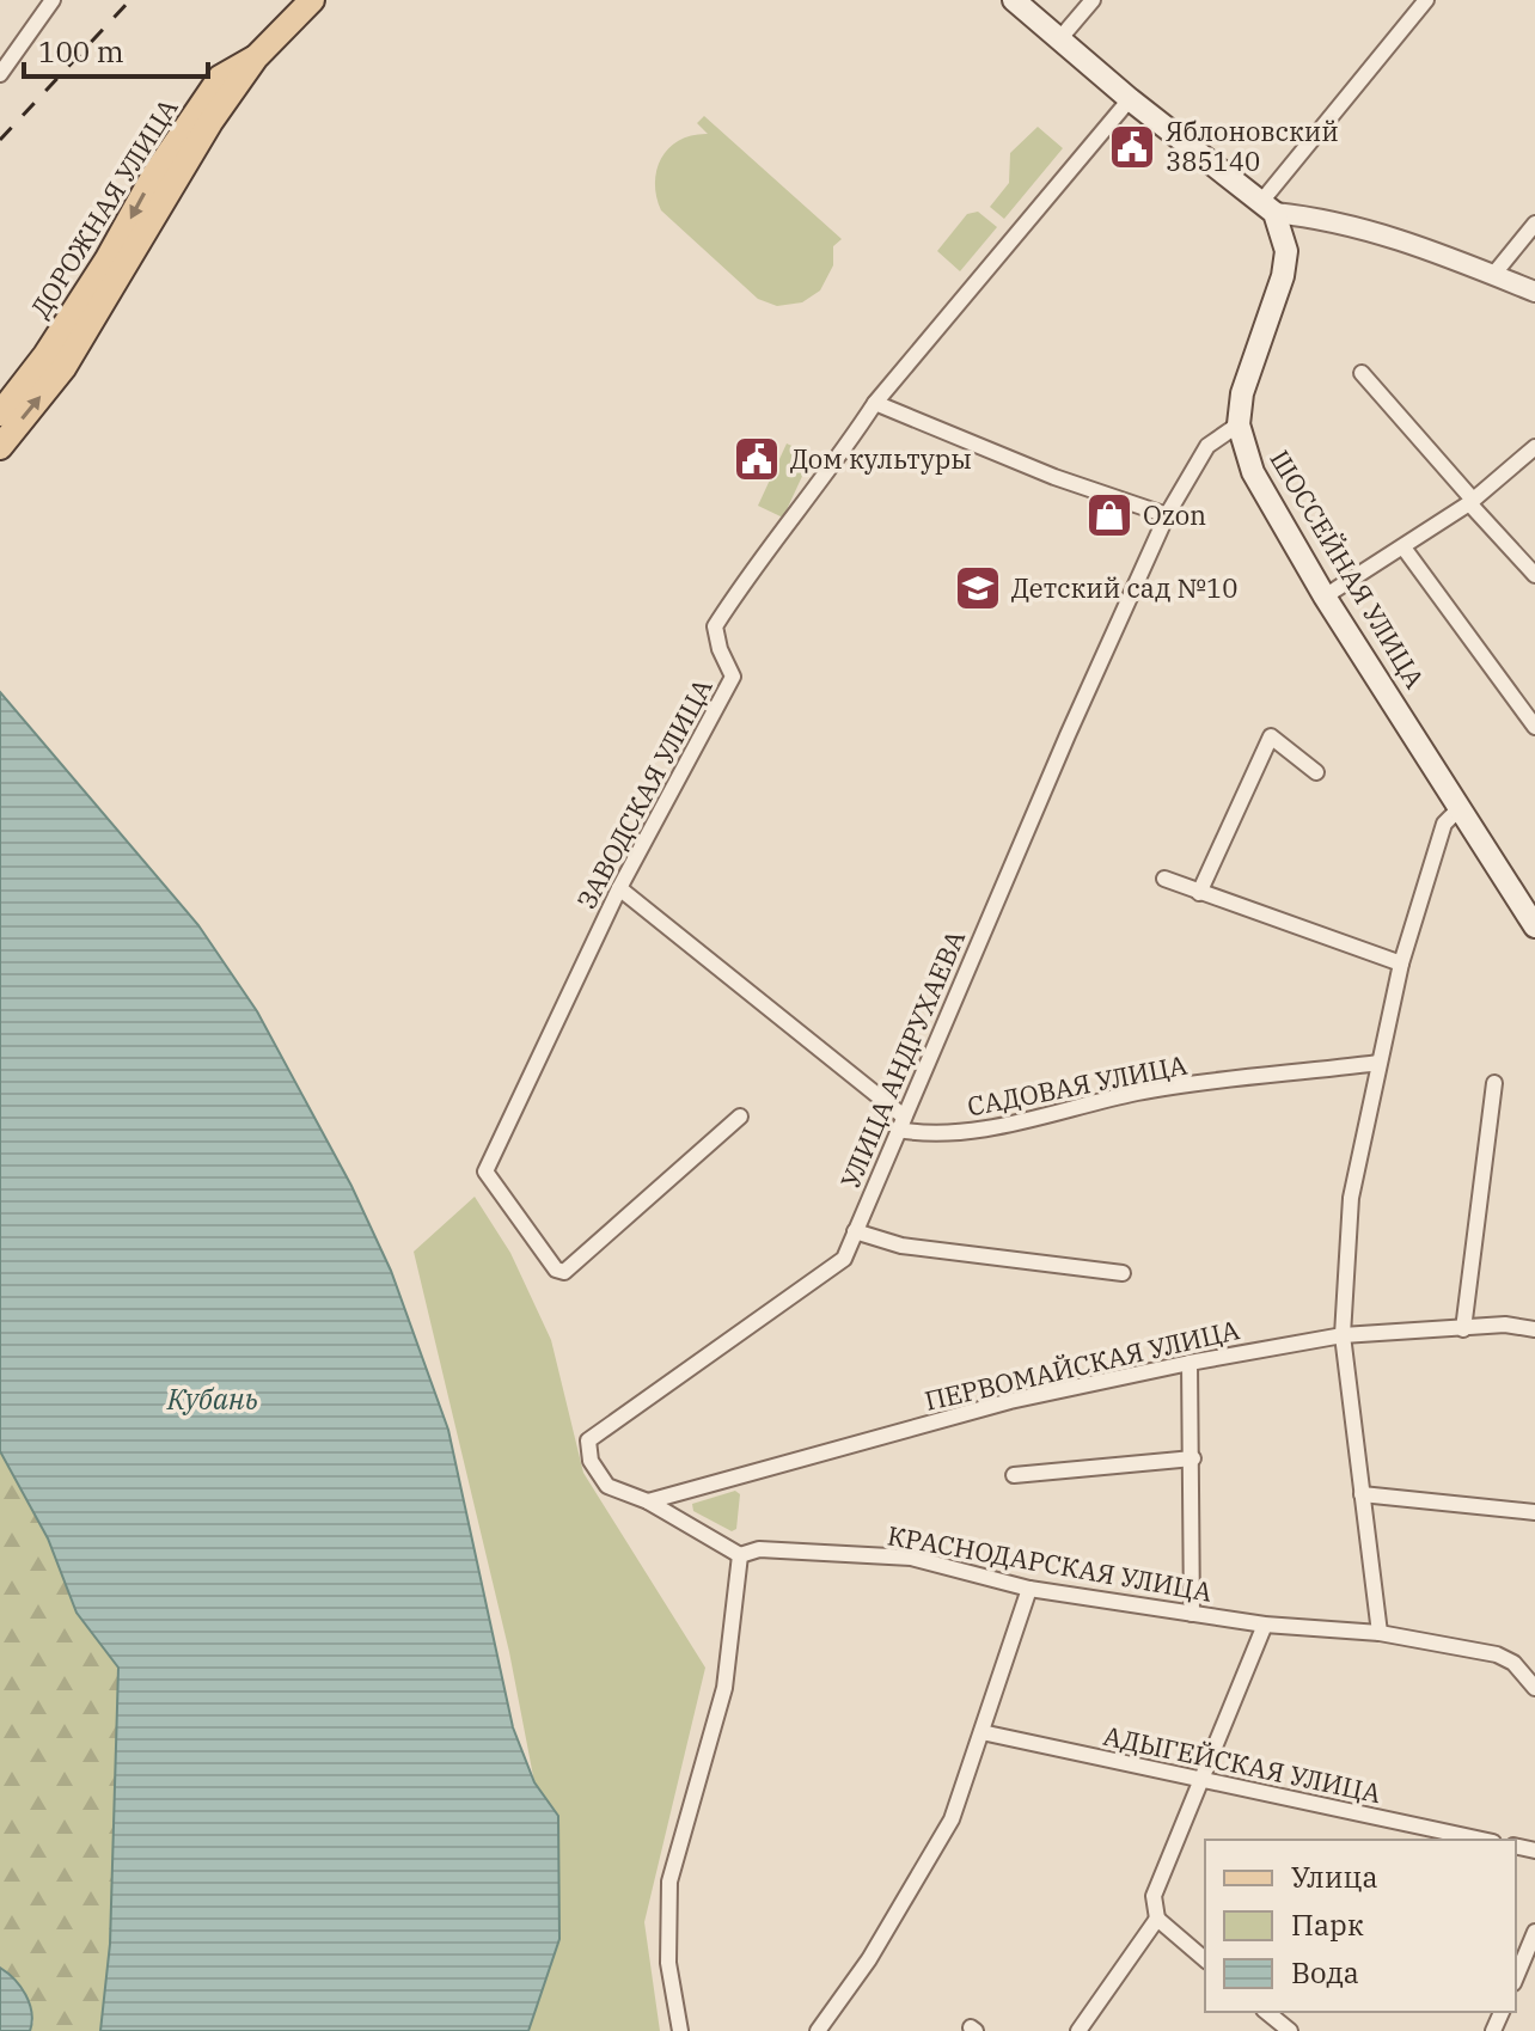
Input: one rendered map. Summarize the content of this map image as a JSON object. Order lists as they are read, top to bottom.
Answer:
{
  "streets": {
    "main road": ["ДОРОЖНАЯ УЛИЦА", "ШОССЕЙНАЯ УЛИЦА"],
    "street": [
      "ЗАВОДСКАЯ УЛИЦА",
      "УЛИЦА АНДРУХАЕВА",
      "САДОВАЯ УЛИЦА",
      "ПЕРВОМАЙСКАЯ УЛИЦА",
      "КРАСНОДАРСКАЯ УЛИЦА",
      "АДЫГЕЙСКАЯ УЛИЦА"
    ]
  },
  "crossings": [
    ["ШОССЕЙНАЯ УЛИЦА", "УЛИЦА АНДРУХАЕВА"],
    ["УЛИЦА АНДРУХАЕВА", "САДОВАЯ УЛИЦА"],
    ["УЛИЦА АНДРУХАЕВА", "ПЕРВОМАЙСКАЯ УЛИЦА"],
    ["УЛИЦА АНДРУХАЕВА", "КРАСНОДАРСКАЯ УЛИЦА"]
  ],
  "water": ["Кубань"],
  "places": {
    "public building": ["Яблоновский 385140", "Дом культуры"],
    "shop": ["Ozon"],
    "school or university": ["Детский сад №10"]
  },
  "legend": ["Улица", "Парк", "Вода"],
  "scale_bar": "100 m"
}
